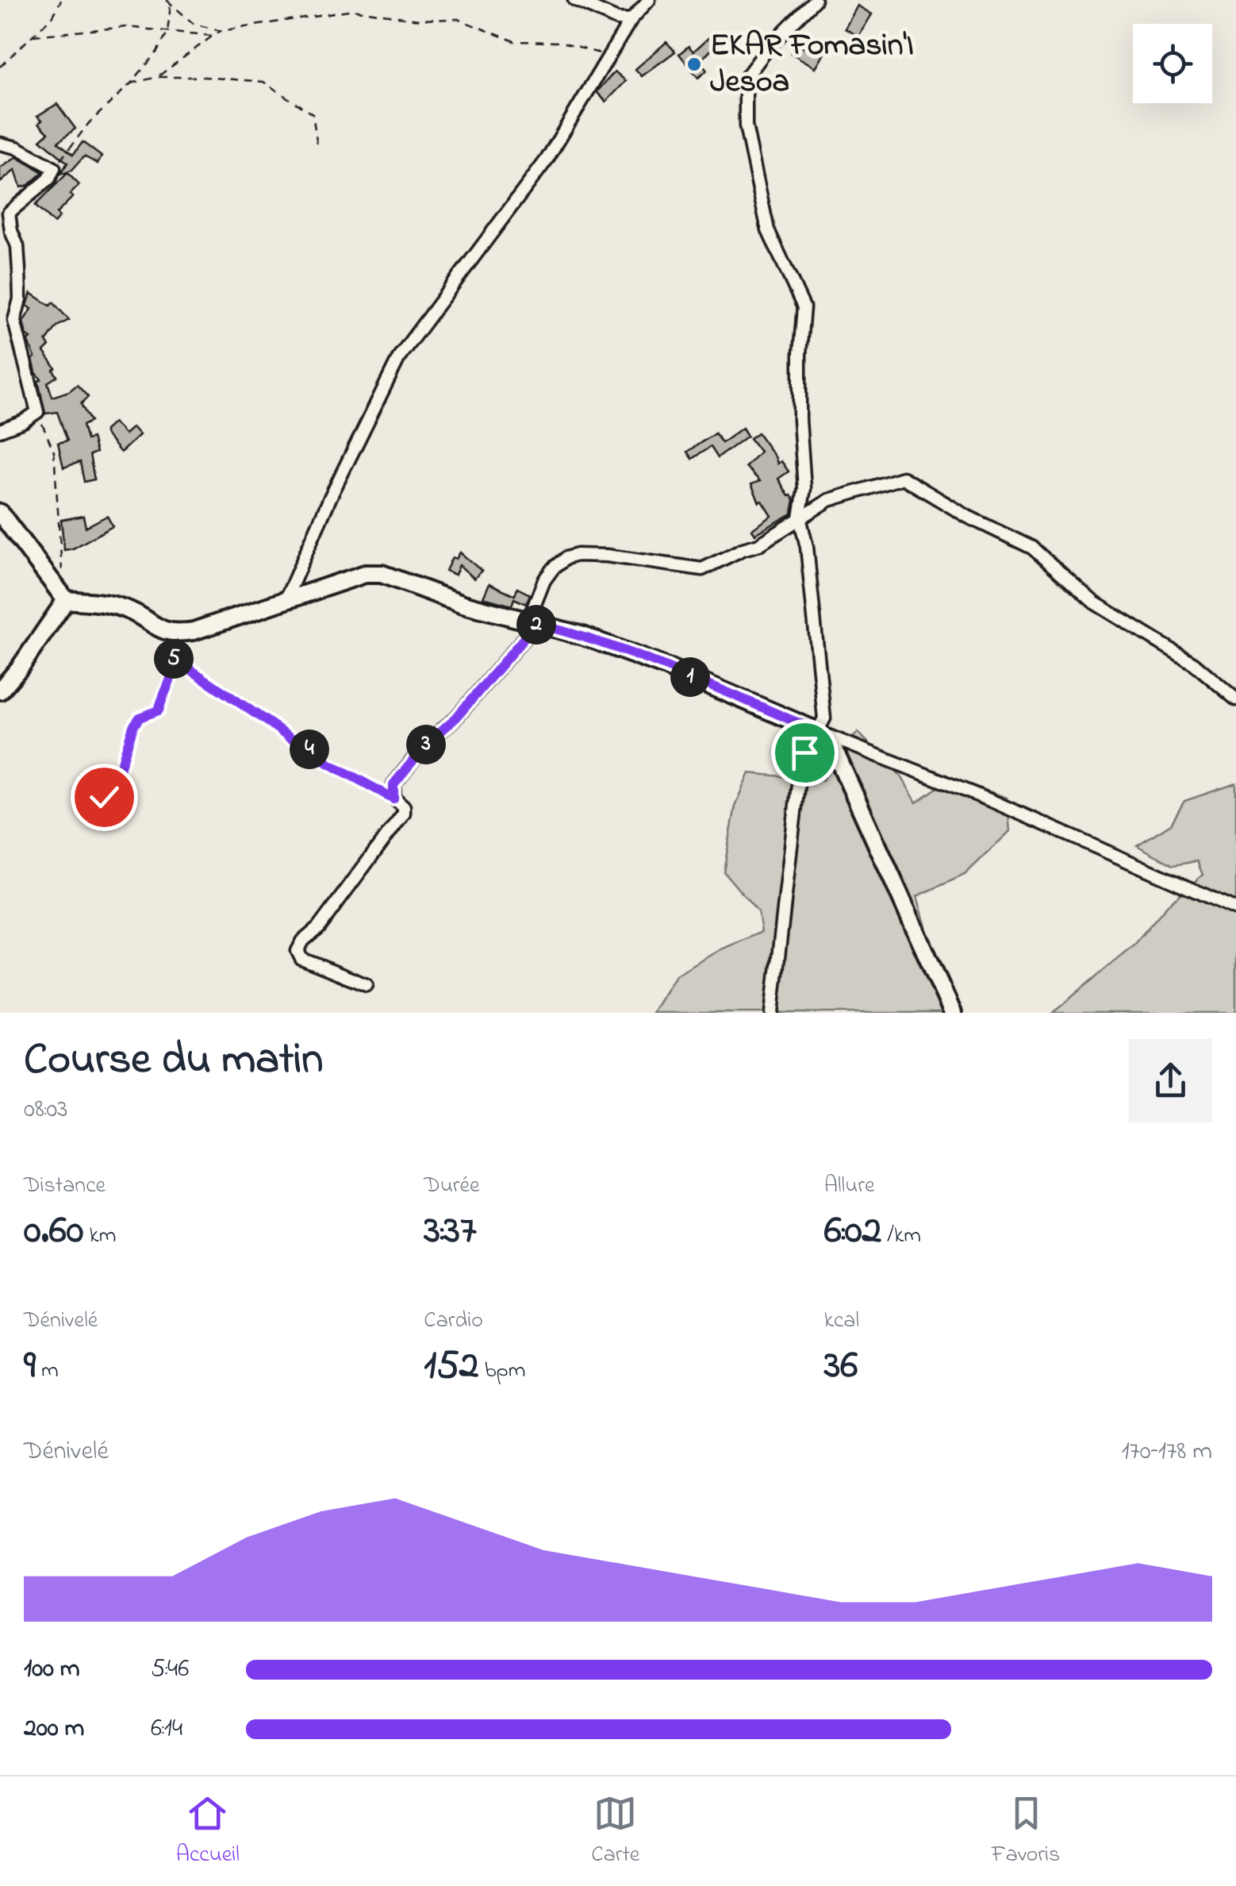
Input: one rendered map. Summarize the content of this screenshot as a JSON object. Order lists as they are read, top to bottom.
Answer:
{
  "places": ["EKAR Fomasin'I Jesoa"],
  "page": {
    "pins": [
      "2",
      "5",
      "1",
      "3",
      "4"
    ],
    "heading": ["Course du matin", "08:03"],
    "stats": [
      ["Distance", "0.60 km"],
      ["Durée", "3:37"],
      ["Allure", "6:02 /km"],
      ["Dénivelé", "9 m"],
      ["Cardio", "152 bpm"],
      ["kcal", "36"]
    ],
    "chart": ["Dénivelé", "170–178 m"],
    "list": [
      {
        "name": "100 m",
        "note": "5:46"
      },
      {
        "name": "200 m",
        "note": "6:14"
      }
    ],
    "tabs": ["Accueil", "Carte", "Favoris"]
  }
}
